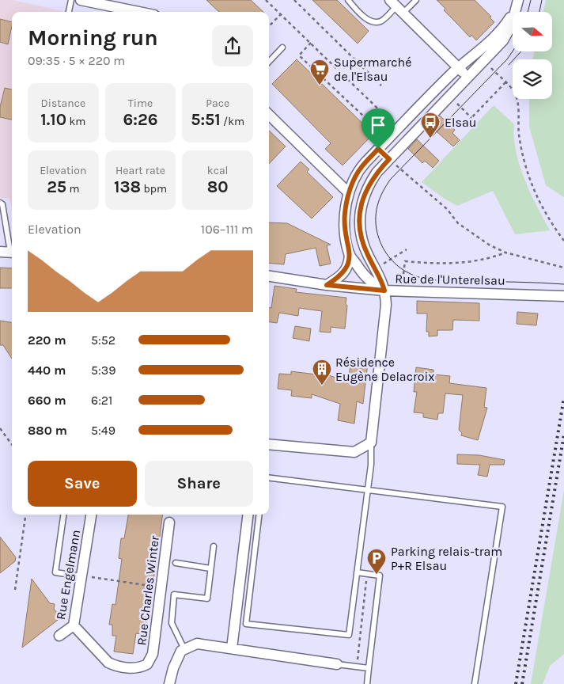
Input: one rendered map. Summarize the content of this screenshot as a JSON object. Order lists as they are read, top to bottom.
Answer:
{
  "streets": {
    "street": ["Rue de l'Unterelsau", "Rue Engelmann", "Rue Charles Winter"]
  },
  "crossings": [
    ["Rue Engelmann", "Rue Charles Winter"]
  ],
  "places": {
    "supermarket": ["Supermarché de l'Elsau"],
    "bus stop": ["Elsau"],
    "building": ["Résidence Eugène Delacroix"],
    "parking": ["Parking relais-tram P+R Elsau"]
  },
  "north": "right",
  "page": {
    "heading": ["Morning run", "09:35 · 5 × 220 m"],
    "stats": [
      ["Distance", "1.10 km"],
      ["Time", "6:26"],
      ["Pace", "5:51 /km"],
      ["Elevation", "25 m"],
      ["Heart rate", "138 bpm"],
      ["kcal", "80"]
    ],
    "chart": ["Elevation", "106–111 m"],
    "list": [
      {
        "name": "220 m",
        "note": "5:52"
      },
      {
        "name": "440 m",
        "note": "5:39"
      },
      {
        "name": "660 m",
        "note": "6:21"
      },
      {
        "name": "880 m",
        "note": "5:49"
      }
    ],
    "buttons": ["Save", "Share"]
  }
}
